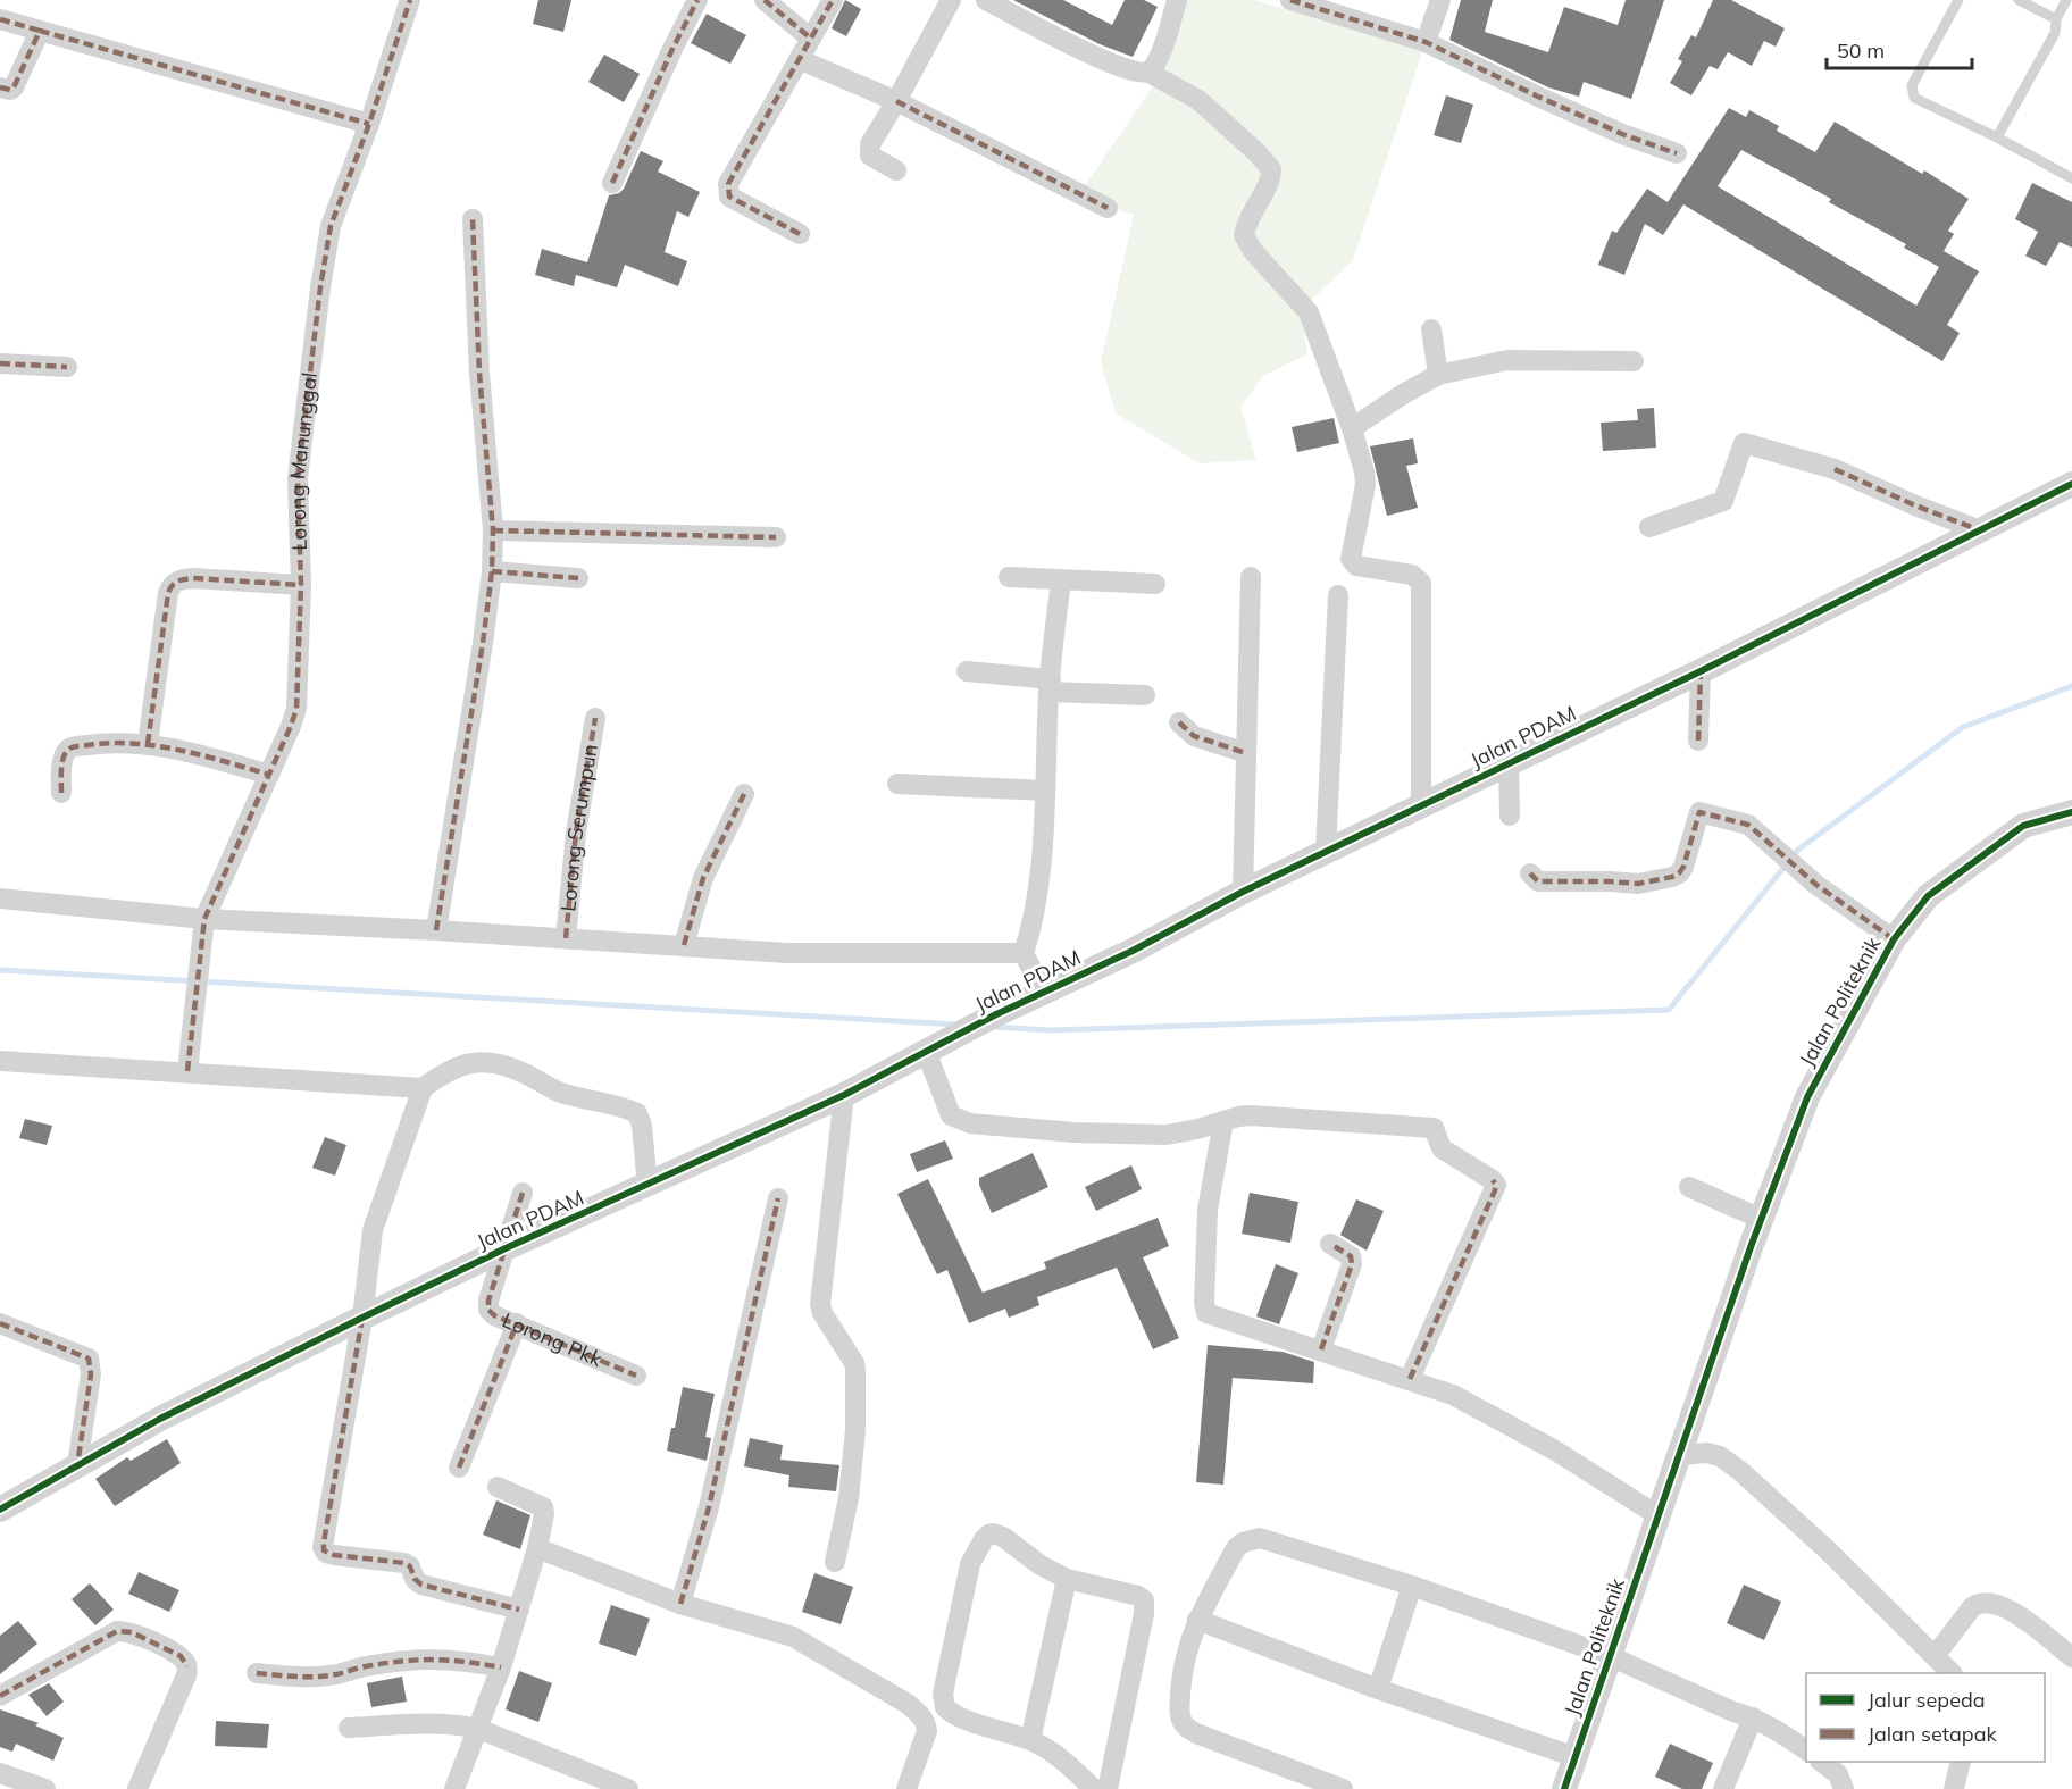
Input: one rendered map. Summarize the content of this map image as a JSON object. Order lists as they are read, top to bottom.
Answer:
{
  "streets": {
    "street": [
      "Lorong Manunggal",
      "Jalan PDAM",
      "Lorong Serumpun",
      "Jalan Politeknik",
      "Lorong Pkk"
    ]
  },
  "crossings": [
    ["Jalan PDAM", "Lorong Pkk"]
  ],
  "legend": ["Jalur sepeda", "Jalan setapak"],
  "scale_bar": "50 m"
}
